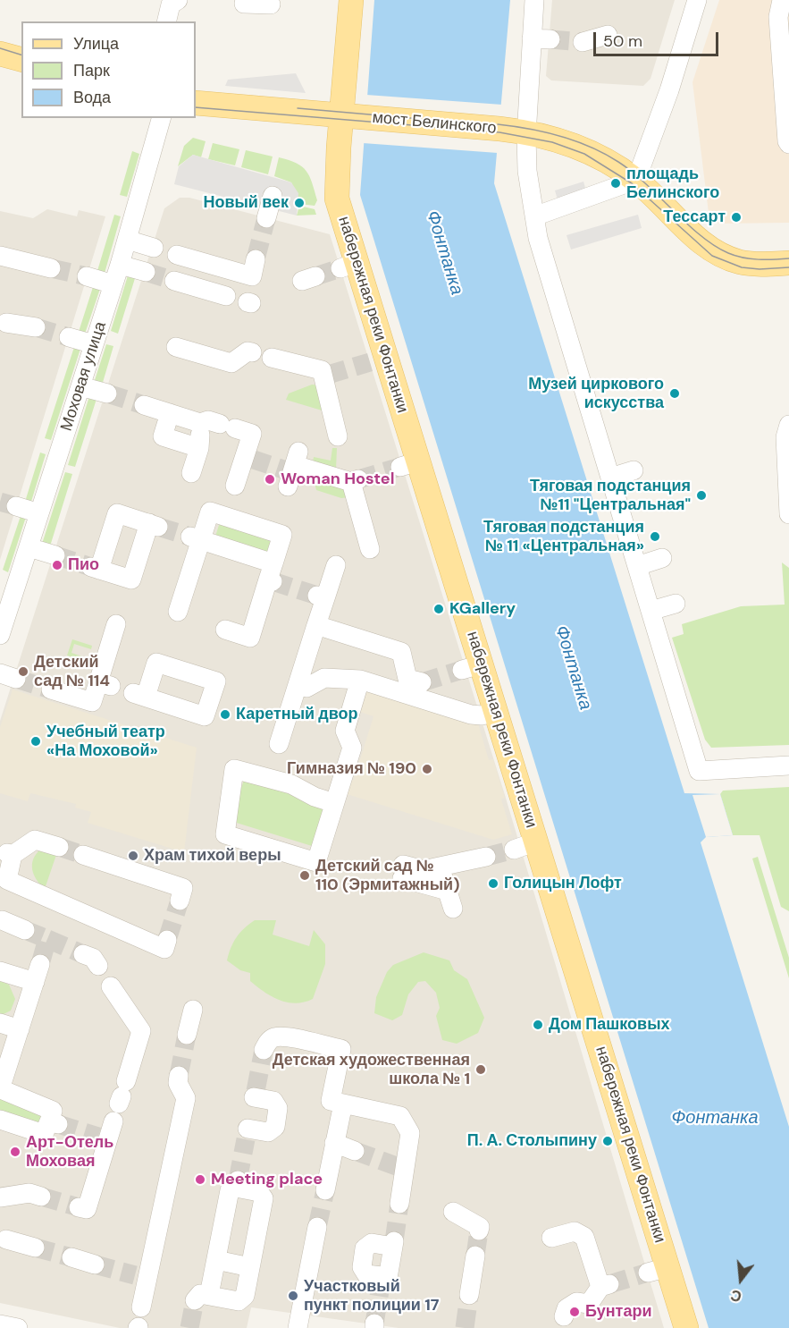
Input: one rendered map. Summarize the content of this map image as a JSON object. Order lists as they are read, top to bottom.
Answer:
{
  "streets": {
    "main road": ["мост Белинского", "набережная реки Фонтанки"],
    "street": ["Моховая улица"]
  },
  "crossings": [
    ["мост Белинского", "набережная реки Фонтанки"]
  ],
  "water": ["Фонтанка"],
  "places": [
    "площадь Белинского",
    "Новый век",
    "Тессарт",
    "Музей циркового искусства",
    "Woman Hostel",
    "Тяговая подстанция №11 \"Центральная\"",
    "Тяговая подстанция № 11 «Центральная»",
    "Пио",
    "KGallery",
    "Детский сад № 114",
    "Каретный двор",
    "Учебный театр «На Моховой»",
    "Гимназия № 190",
    "Храм тихой веры",
    "Детский сад № 110 (Эрмитажный)",
    "Голицын Лофт",
    "Дом Пашковых",
    "Детская художественная школа № 1",
    "П. А. Столыпину",
    "Арт-Отель Моховая",
    "Meeting place",
    "Участковый пункт полиции 17",
    "Бунтари"
  ],
  "legend": ["Улица", "Парк", "Вода"],
  "scale_bar": "50 m",
  "north": "bottom"
}
